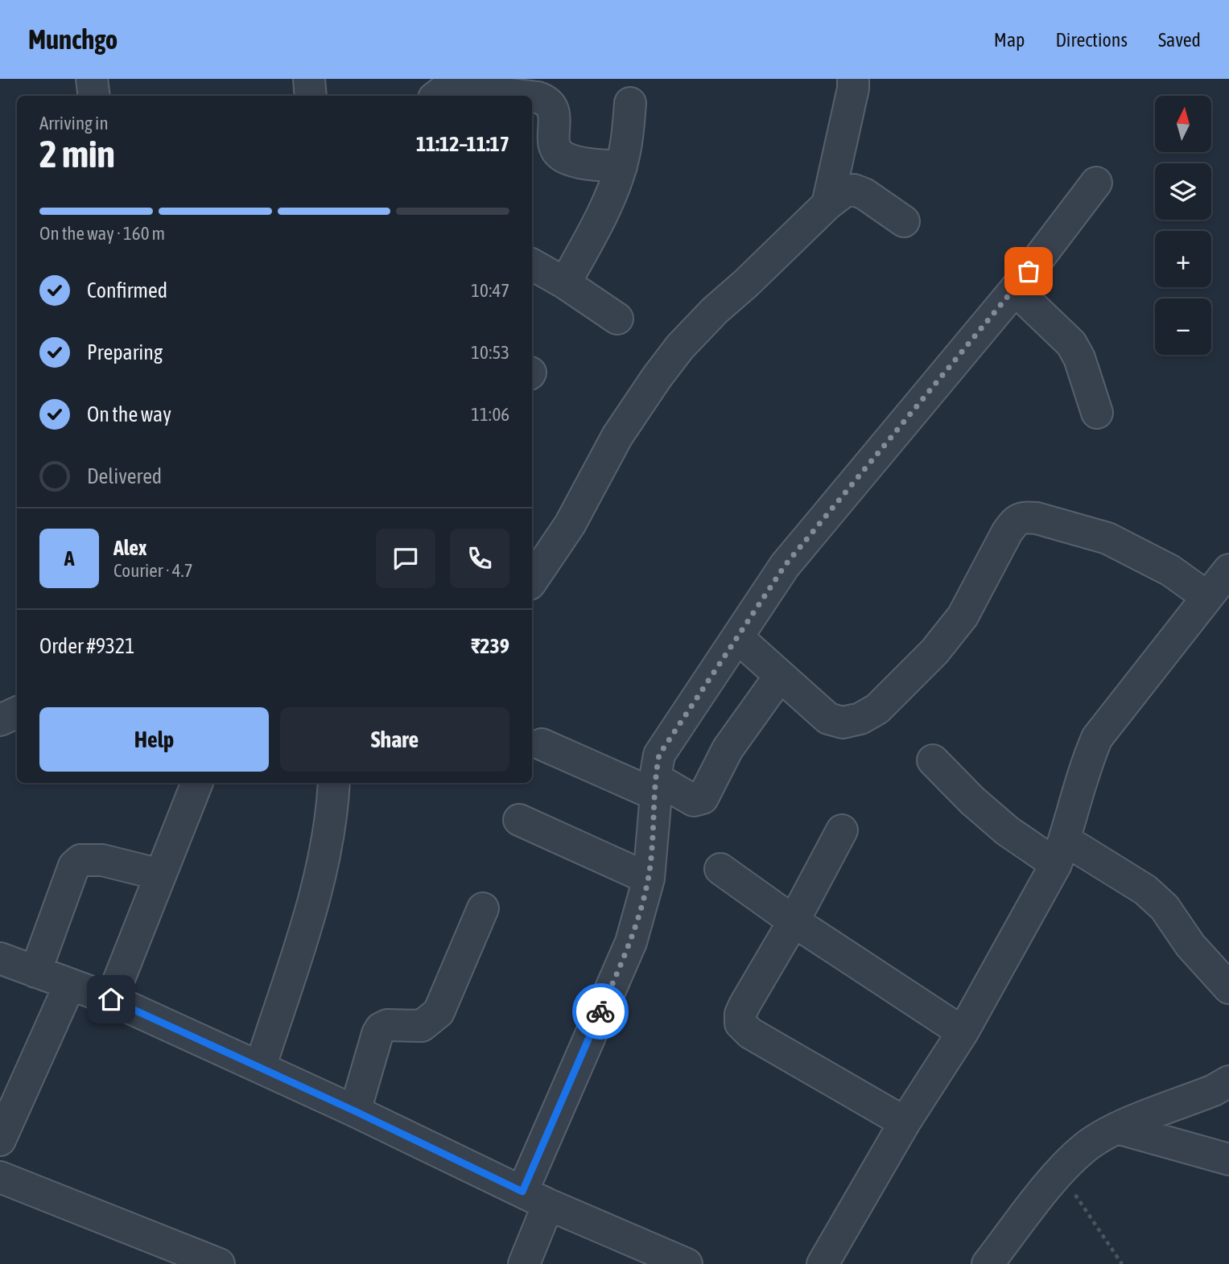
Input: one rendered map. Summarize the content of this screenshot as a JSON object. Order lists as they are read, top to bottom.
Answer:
{
  "north": "top",
  "page": {
    "header": "Munchgo",
    "nav": ["Map", "Directions", "Saved"],
    "map_buttons": ["+", "−"],
    "heading": ["2 min", "Arriving in", "11:12–11:17"],
    "panel": [
      "Alex",
      "Courier · 4.7",
      "Order #9321",
      "₹239"
    ],
    "bar": "On the way · 160 m",
    "list": [
      ["Confirmed", "10:47"],
      ["Preparing", "10:53"],
      ["On the way", "11:06"],
      "Delivered"
    ],
    "round": "A",
    "buttons": ["Help", "Share"]
  }
}
